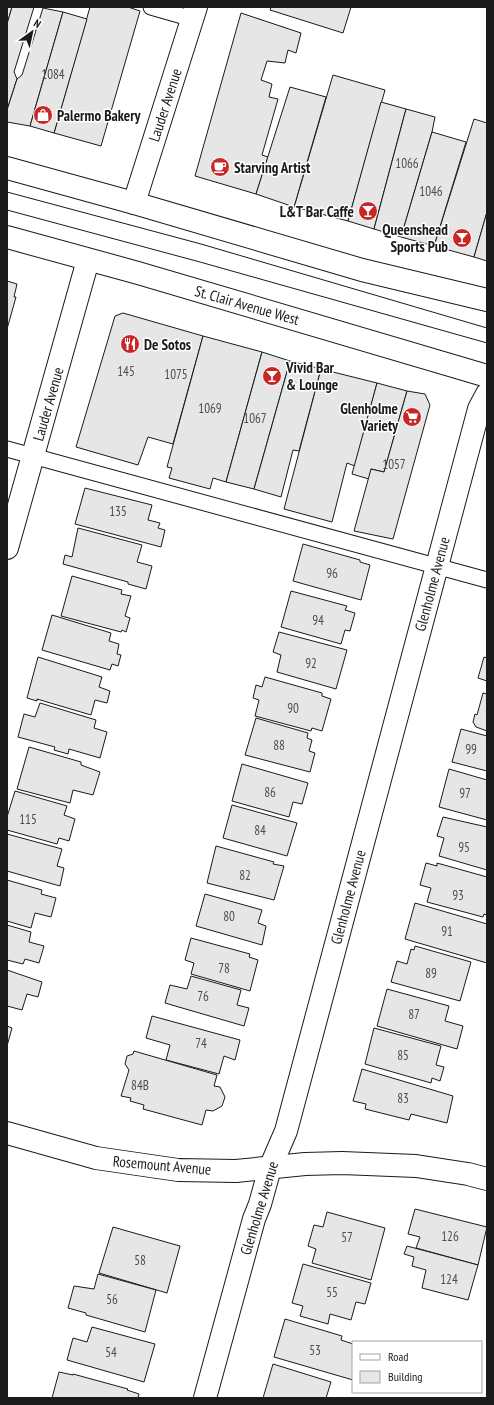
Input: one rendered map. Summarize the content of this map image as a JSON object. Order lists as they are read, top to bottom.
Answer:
{
  "streets": {
    "street": [
      "Lauder Avenue",
      "St. Clair Avenue West",
      "Glenholme Avenue",
      "Rosemount Avenue"
    ]
  },
  "crossings": [
    ["Lauder Avenue", "St. Clair Avenue West"],
    ["Glenholme Avenue", "Rosemount Avenue"]
  ],
  "places": {
    "shop": ["Palermo Bakery"],
    "cafe": ["Starving Artist"],
    "bar": ["L&T Bar Caffe", "Queenshead Sports Pub", "Vivid Bar & Lounge"],
    "restaurant": ["De Sotos"],
    "supermarket": ["Glenholme Variety"]
  },
  "house_numbers": [
    "1084",
    "1066",
    "1046",
    "145",
    "1075",
    "1069",
    "1067",
    "1057",
    "135",
    "96",
    "94",
    "92",
    "90",
    "88",
    "99",
    "86",
    "97",
    "115",
    "84",
    "95",
    "82",
    "93",
    "80",
    "91",
    "78",
    "89",
    "76",
    "87",
    "74",
    "85",
    "84B",
    "83",
    "126",
    "57",
    "58",
    "124",
    "55",
    "56",
    "53",
    "54"
  ],
  "legend": ["Road", "Building"],
  "north": "top right"
}
